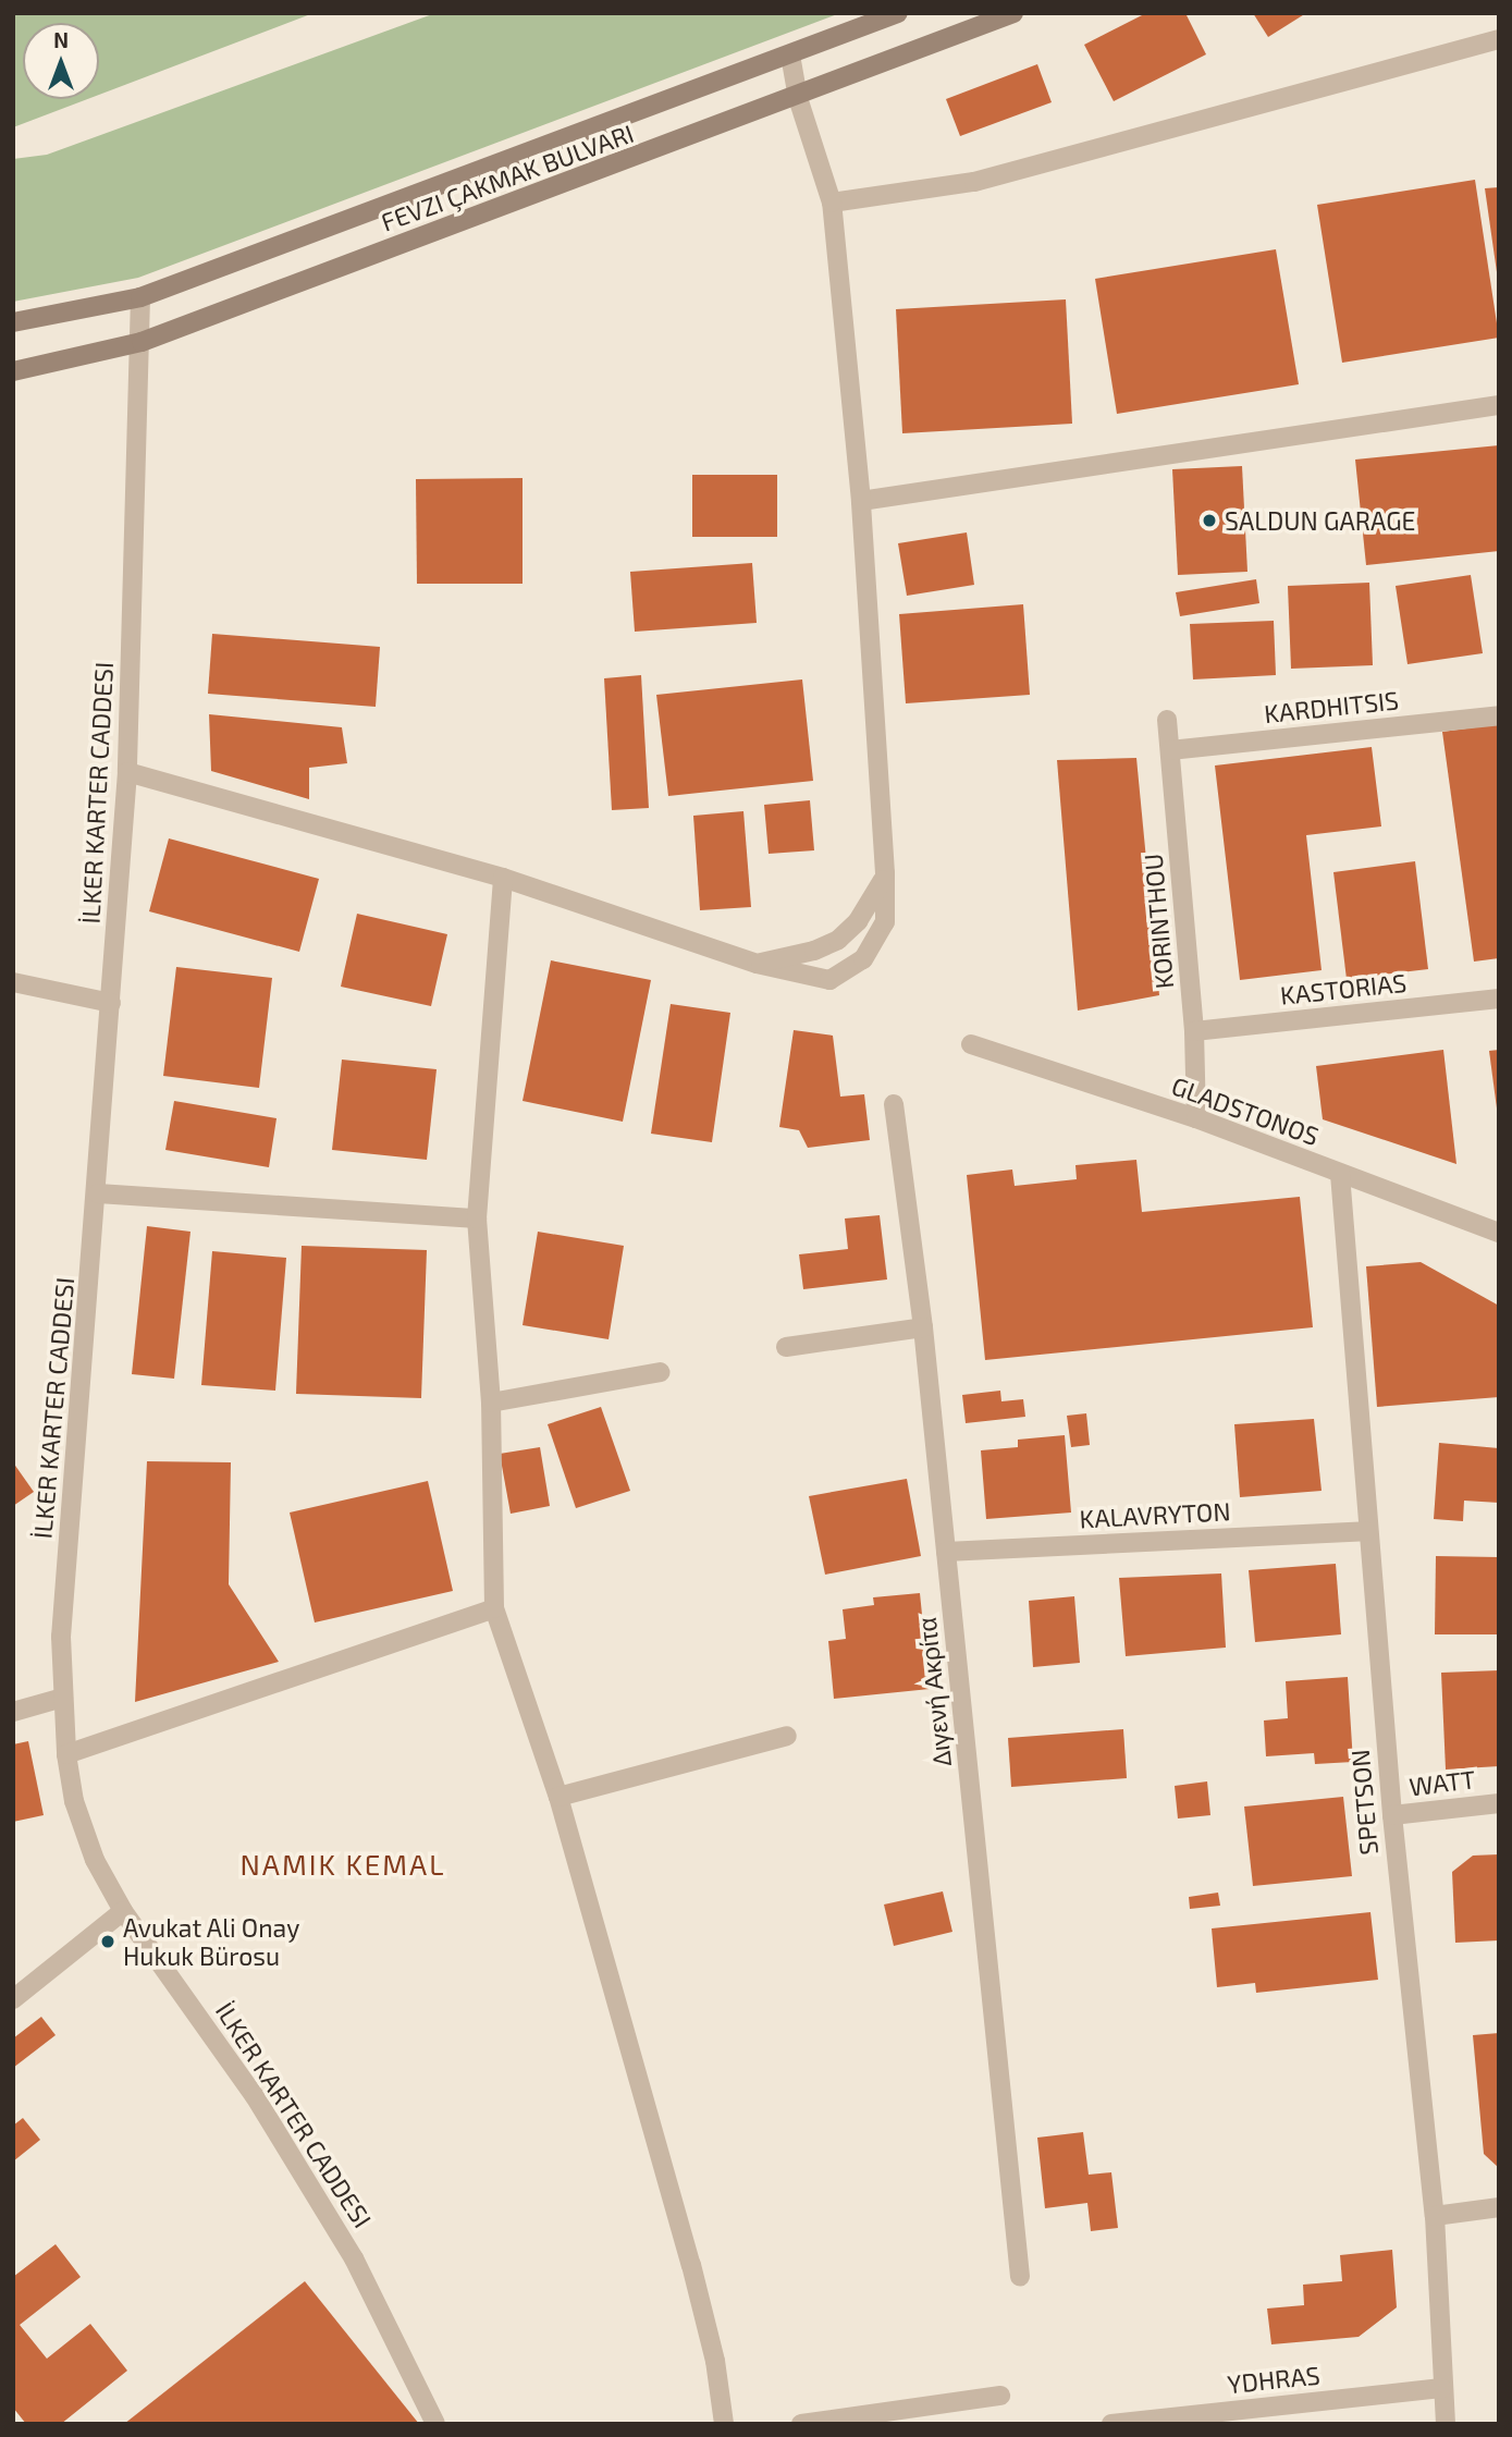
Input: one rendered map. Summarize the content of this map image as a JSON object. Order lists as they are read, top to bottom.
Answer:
{
  "streets": {
    "street": [
      "KARDHITSIS",
      "İLKER KARTER CADDESI",
      "KORINTHOU",
      "KASTORIAS",
      "GLADSTONOS",
      "KALAVRYTON",
      "Διγενή Ακρίτα",
      "WATT",
      "SPETSON",
      "YDHRAS"
    ]
  },
  "crossings": [
    ["KARDHITSIS", "KORINTHOU"],
    ["KORINTHOU", "KASTORIAS"],
    ["KORINTHOU", "GLADSTONOS"],
    ["GLADSTONOS", "SPETSON"],
    ["KALAVRYTON", "Διγενή Ακρίτα"],
    ["KALAVRYTON", "SPETSON"],
    ["WATT", "SPETSON"],
    ["SPETSON", "YDHRAS"]
  ],
  "districts": ["NAMIK KEMAL"],
  "places": ["SALDUN GARAGE", "Avukat Ali Onay Hukuk Bürosu"],
  "north": "top"
}
